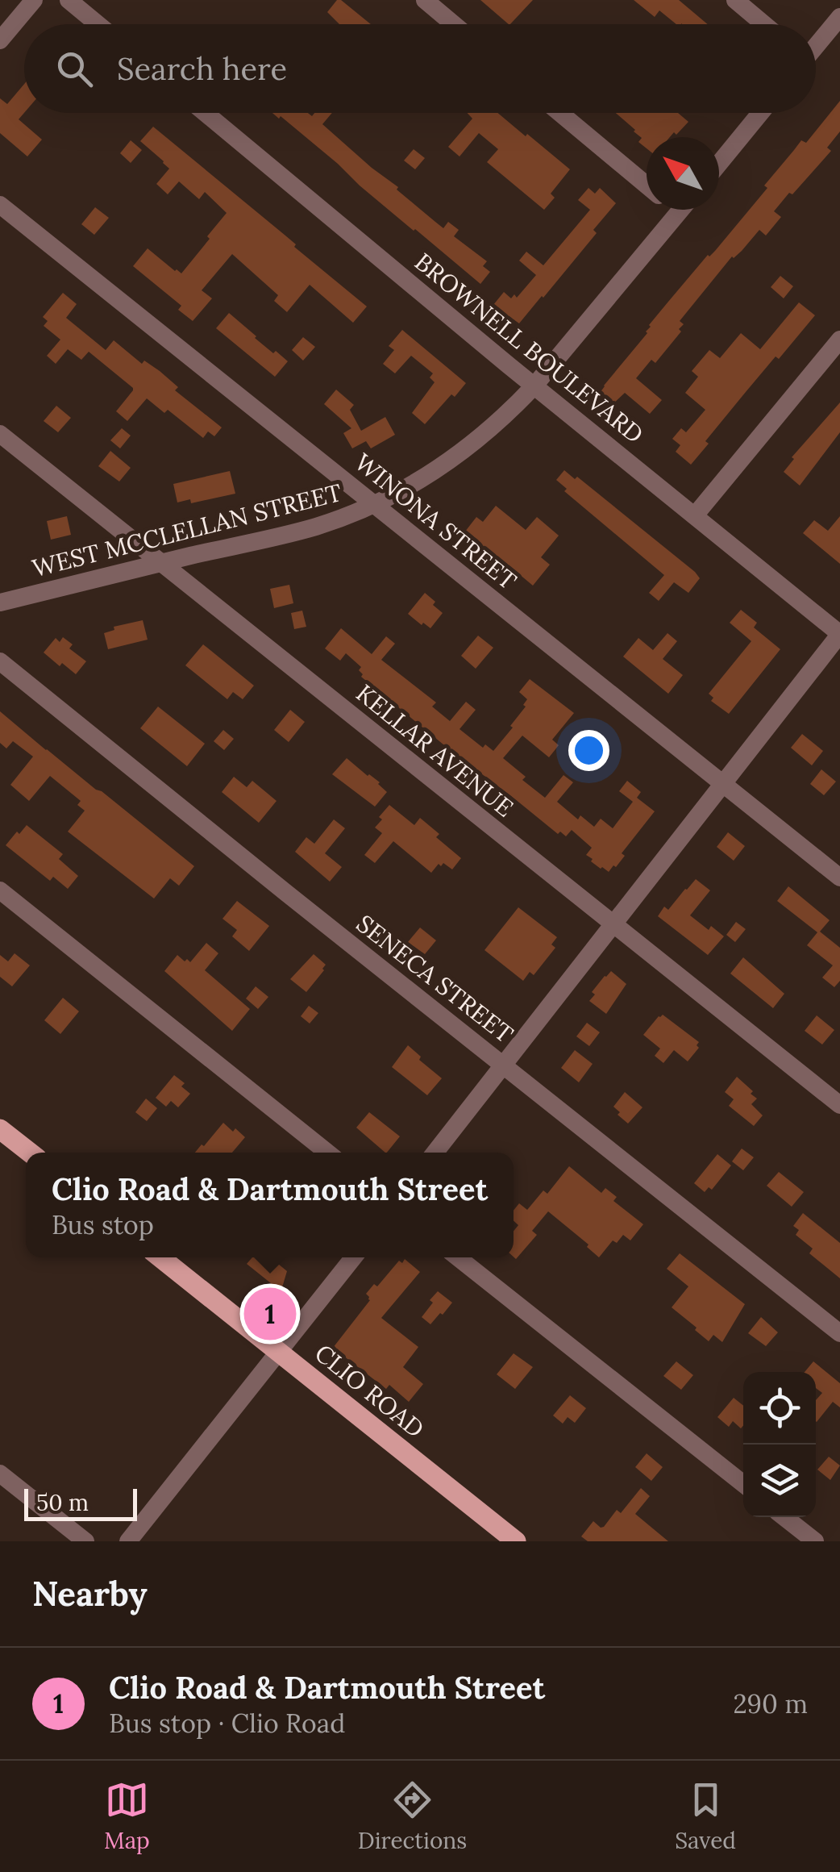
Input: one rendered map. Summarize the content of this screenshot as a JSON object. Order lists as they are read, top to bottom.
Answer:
{
  "streets": {
    "main road": ["CLIO ROAD"],
    "street": [
      "BROWNELL BOULEVARD",
      "WINONA STREET",
      "WEST MCCLELLAN STREET",
      "KELLAR AVENUE",
      "SENECA STREET"
    ]
  },
  "crossings": [
    ["BROWNELL BOULEVARD", "WEST MCCLELLAN STREET"],
    ["WINONA STREET", "WEST MCCLELLAN STREET"],
    ["WEST MCCLELLAN STREET", "KELLAR AVENUE"]
  ],
  "scale_bar": "50 m",
  "north": "top left",
  "page": {
    "search": "Search here",
    "popup": ["Clio Road & Dartmouth Street", "Bus stop"],
    "pins": "1",
    "scale": "50 m",
    "heading": "Nearby",
    "list": [
      {
        "mark": "1",
        "name": "Clio Road & Dartmouth Street",
        "note": "Bus stop · Clio Road",
        "value": "290 m"
      }
    ],
    "nav": ["Map", "Directions", "Saved"]
  }
}
